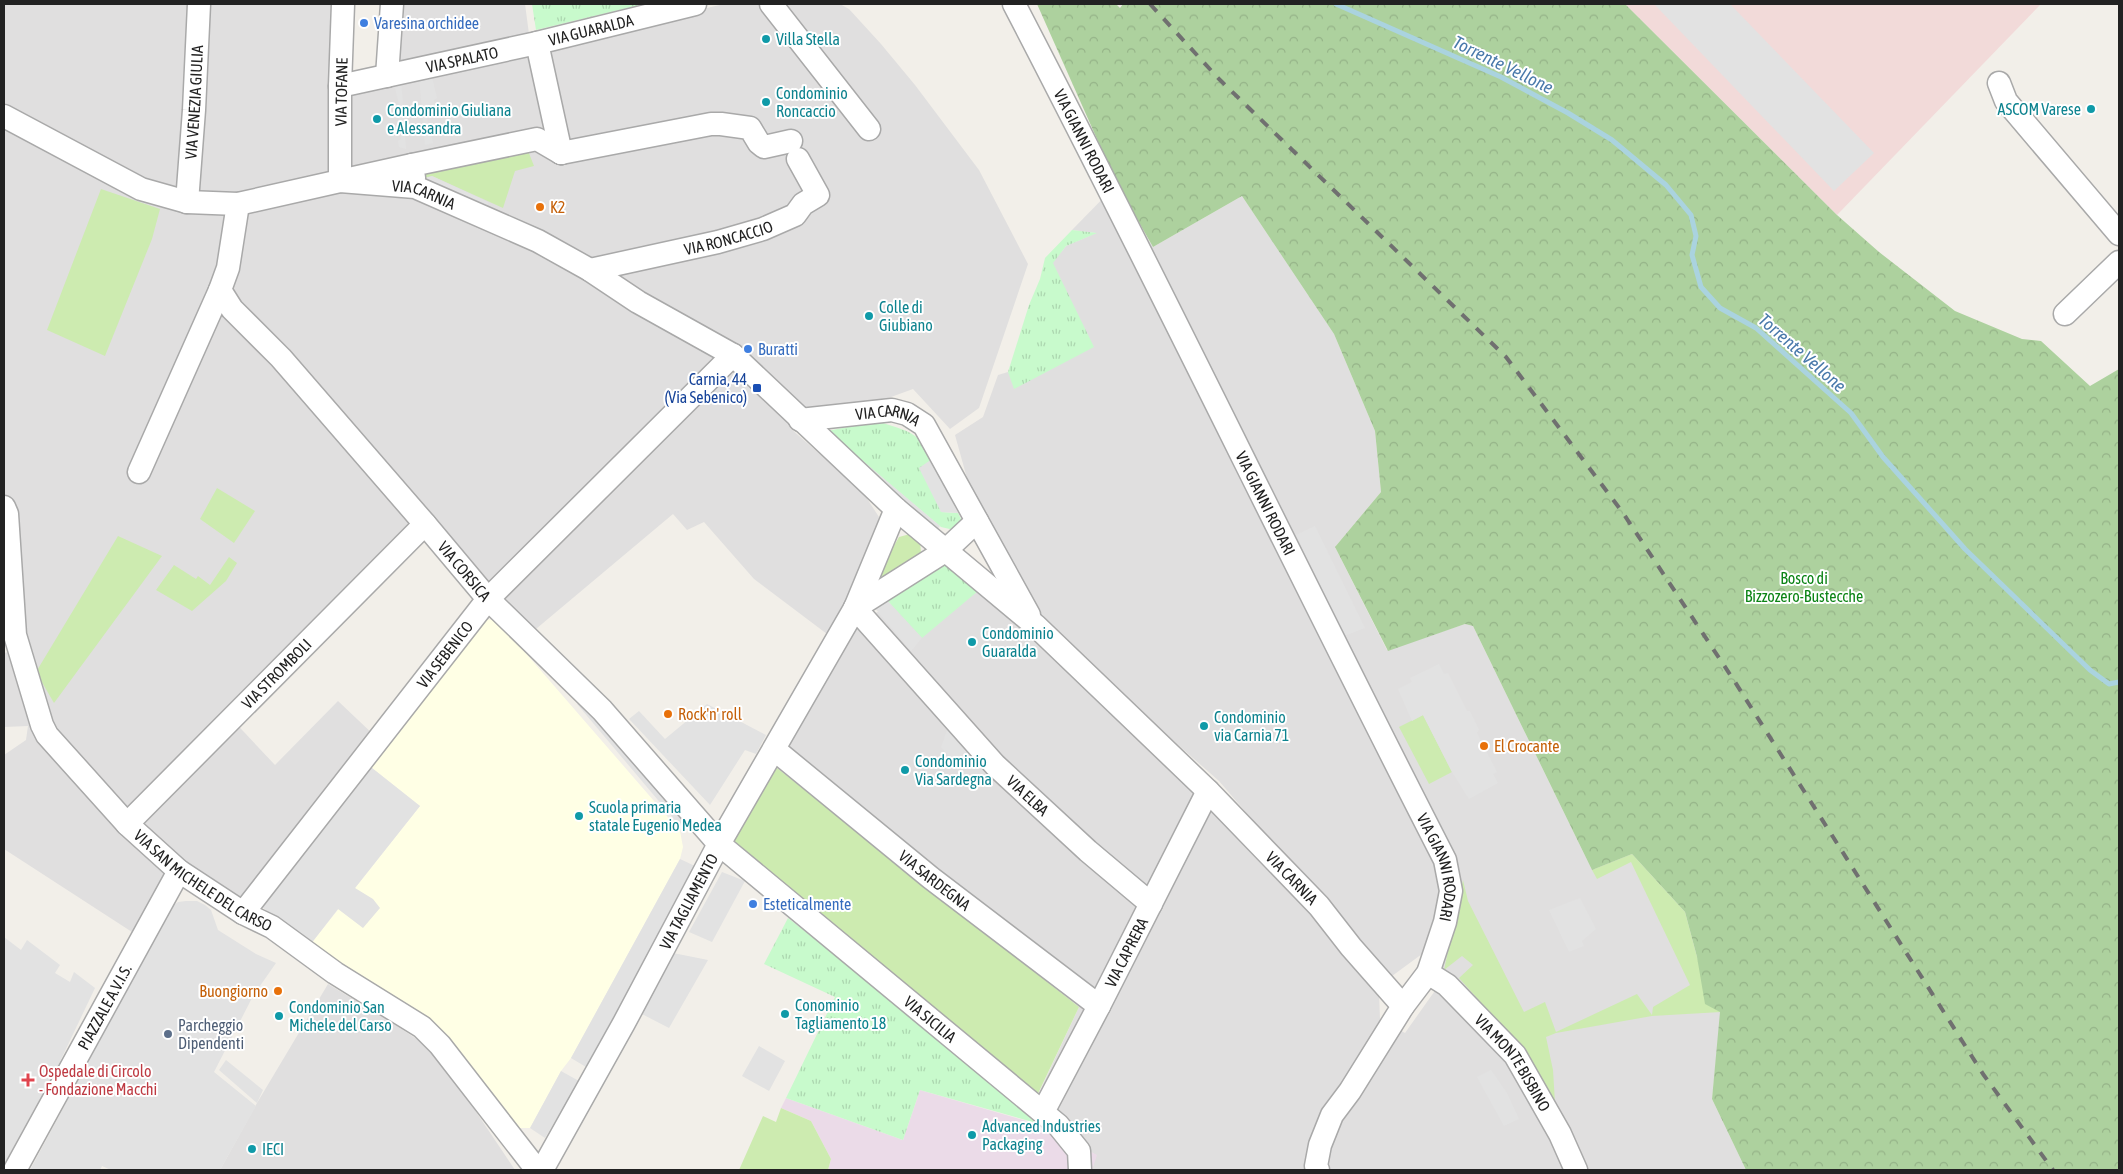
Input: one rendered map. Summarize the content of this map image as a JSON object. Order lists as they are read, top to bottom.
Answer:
{
  "streets": {
    "street": [
      "VIA GUARALDA",
      "VIA SPALATO",
      "VIA TOFANE",
      "VIA VENEZIA GIULIA",
      "VIA GIANNI RODARI",
      "VIA CARNIA",
      "VIA RONCACCIO",
      "VIA CORSICA",
      "VIA SEBENICO",
      "VIA STROMBOLI",
      "VIA ELBA",
      "VIA SAN MICHELE DEL CARSO",
      "VIA SARDEGNA",
      "VIA TAGLIAMENTO",
      "VIA CAPRERA",
      "PIAZZALE A.V.I.S.",
      "VIA SICILIA",
      "VIA MONTE BISBINO"
    ]
  },
  "crossings": [
    ["VIA GUARALDA", "VIA SPALATO"],
    ["VIA GUARALDA", "VIA RONCACCIO"],
    ["VIA SPALATO", "VIA TOFANE"],
    ["VIA TOFANE", "VIA CARNIA"],
    ["VIA VENEZIA GIULIA", "VIA CARNIA"],
    ["VIA GIANNI RODARI", "VIA CARNIA"],
    ["VIA GIANNI RODARI", "VIA MONTE BISBINO"],
    ["VIA CARNIA", "VIA RONCACCIO"],
    ["VIA CARNIA", "VIA SEBENICO"],
    ["VIA CARNIA", "VIA TAGLIAMENTO"],
    ["VIA CARNIA", "VIA CAPRERA"],
    ["VIA CORSICA", "VIA SEBENICO"],
    ["VIA CORSICA", "VIA STROMBOLI"],
    ["VIA CORSICA", "VIA TAGLIAMENTO"],
    ["VIA CORSICA", "VIA SICILIA"],
    ["VIA SEBENICO", "VIA SAN MICHELE DEL CARSO"],
    ["VIA STROMBOLI", "VIA SAN MICHELE DEL CARSO"],
    ["VIA ELBA", "VIA TAGLIAMENTO"],
    ["VIA ELBA", "VIA CAPRERA"],
    ["VIA SAN MICHELE DEL CARSO", "PIAZZALE A.V.I.S."],
    ["VIA SARDEGNA", "VIA TAGLIAMENTO"],
    ["VIA SARDEGNA", "VIA CAPRERA"],
    ["VIA TAGLIAMENTO", "VIA SICILIA"],
    ["VIA CAPRERA", "VIA SICILIA"]
  ],
  "water": ["Torrente Vellone"],
  "parks": ["Bosco di Bizzozero-Bustecche"],
  "places": {
    "other": [
      "Varesina orchidee",
      "Villa Stella",
      "Condominio Roncaccio",
      "ASCOM Varese",
      "Condominio Giuliana e Alessandra",
      "K2",
      "Colle di Giubiano",
      "Buratti",
      "Condominio Guaralda",
      "Rock'n' roll",
      "Condominio via Carnia 71",
      "El Crocante",
      "Condominio Via Sardegna",
      "Scuola primaria statale Eugenio Medea",
      "Esteticalmente",
      "Buongiorno",
      "Conominio Tagliamento 18",
      "Condominio San Michele del Carso",
      "Parcheggio Dipendenti",
      "Advanced Industries Packaging",
      "IECI"
    ],
    "transit": ["Carnia, 44 (Via Sebenico)"],
    "health": ["Ospedale di Circolo - Fondazione Macchi"]
  }
}
